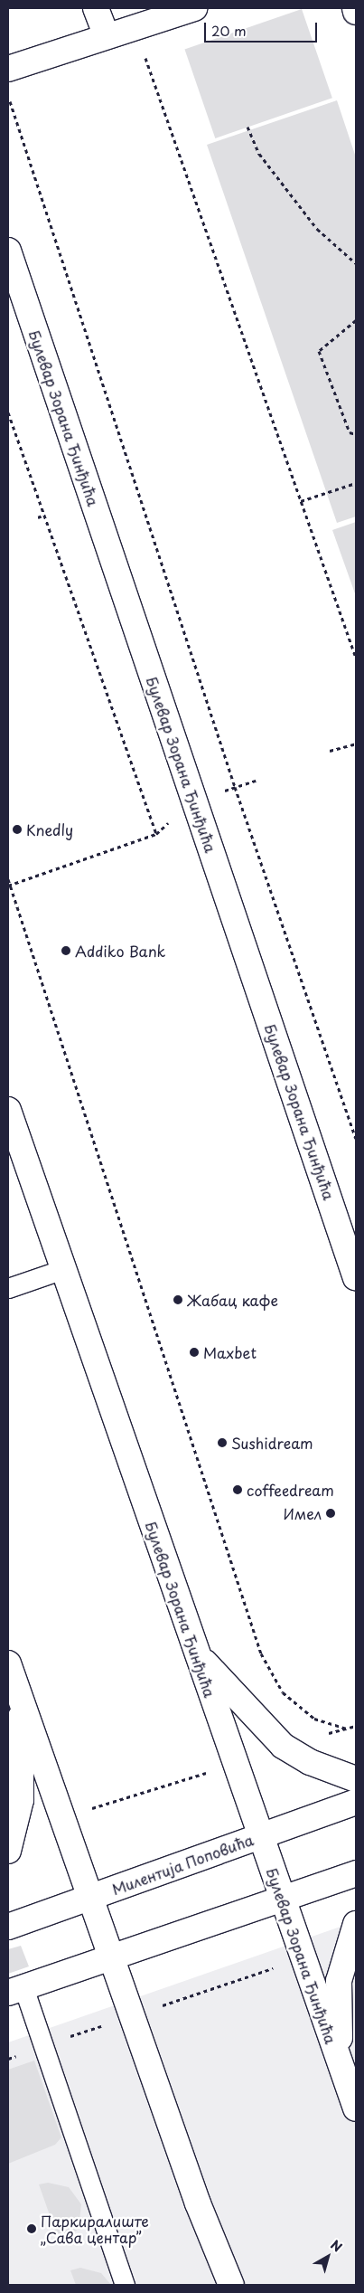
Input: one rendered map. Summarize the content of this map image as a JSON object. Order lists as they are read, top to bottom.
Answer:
{
  "streets": {
    "street": ["Булевар Зорана Ђинђића", "Милентија Поповића"]
  },
  "crossings": [
    ["Булевар Зорана Ђинђића", "Милентија Поповића"]
  ],
  "places": [
    "Knedly",
    "Addiko Bank",
    "Жабац кафе",
    "Maxbet",
    "Sushidream",
    "coffeedream",
    "Имел",
    "Паркиралиште „Сава центар”"
  ],
  "scale_bar": "20 m",
  "north": "top right"
}
